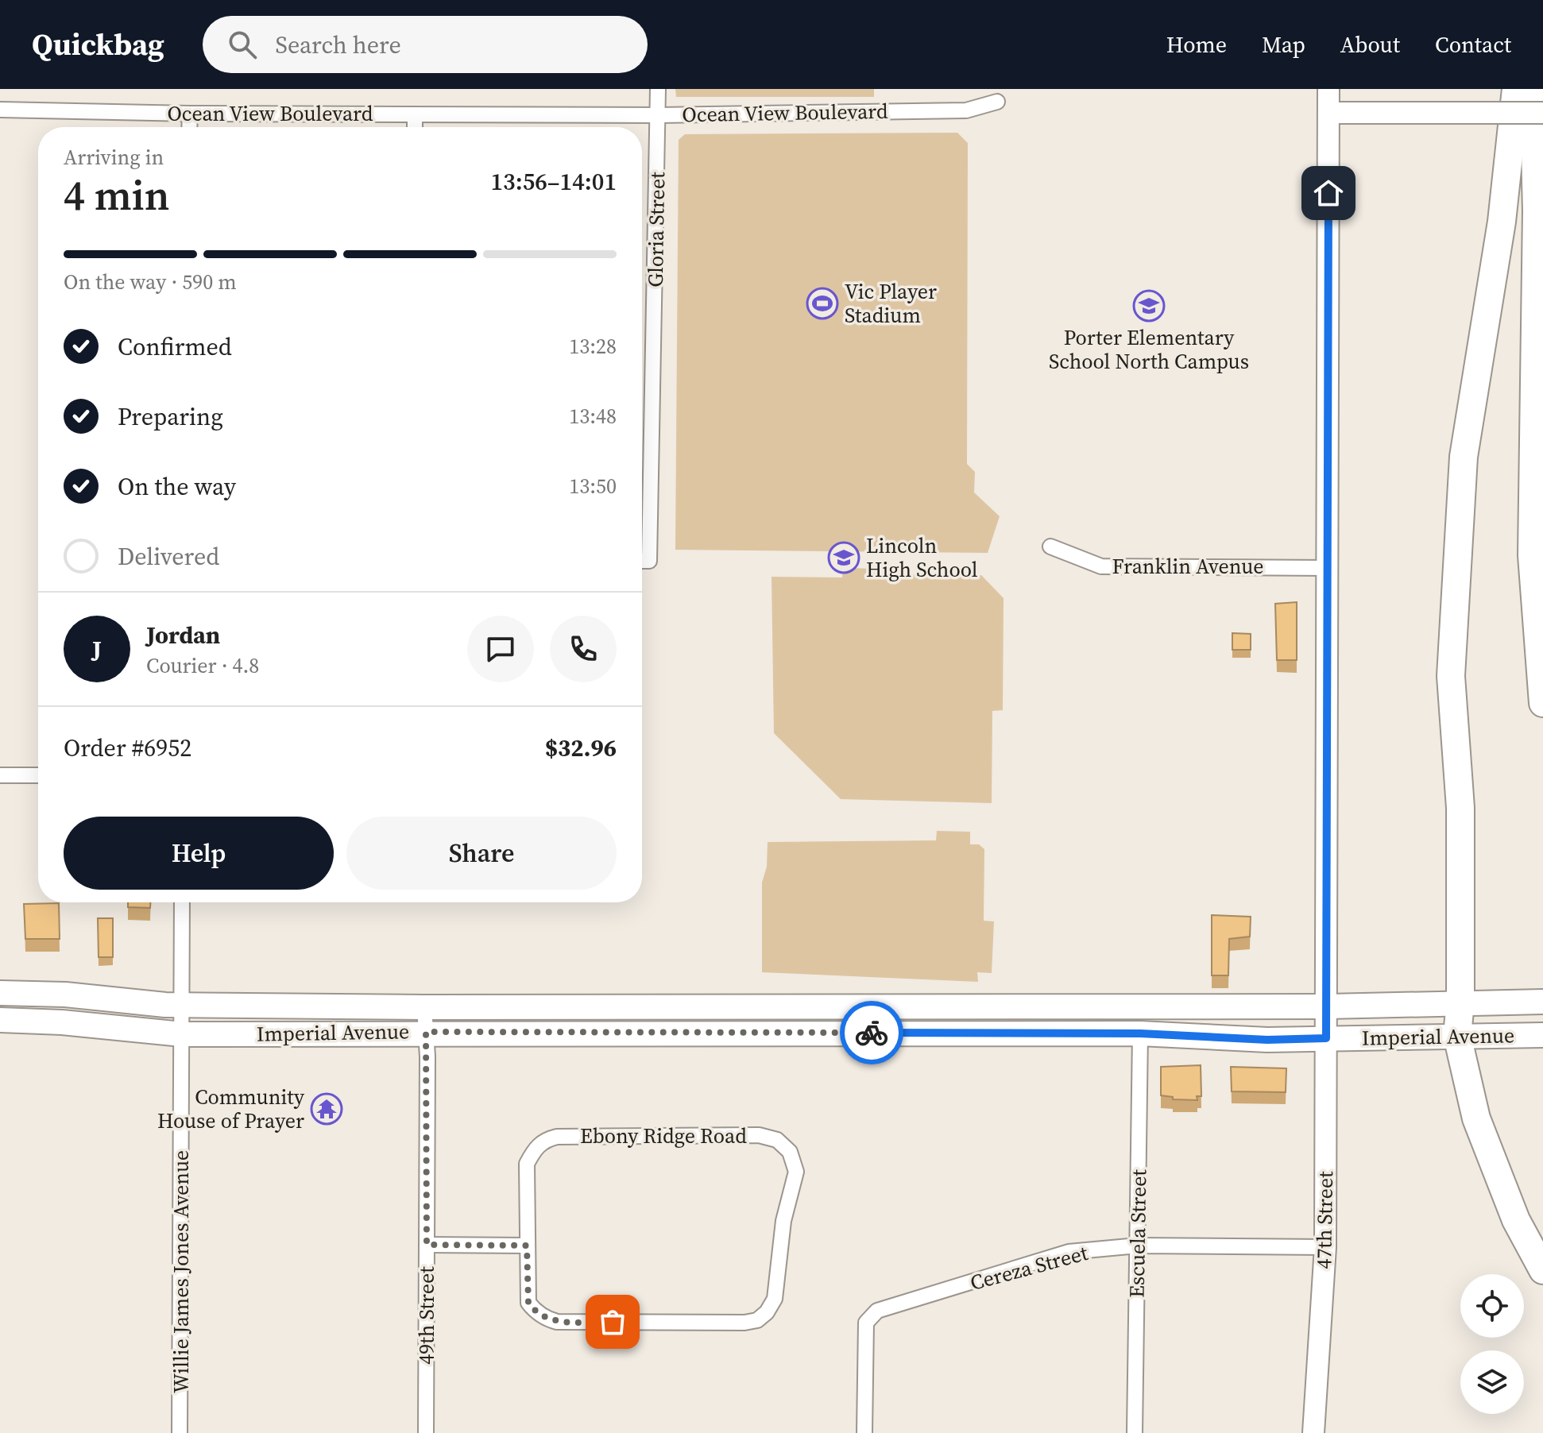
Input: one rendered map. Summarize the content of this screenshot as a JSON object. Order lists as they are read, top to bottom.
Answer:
{
  "streets": {
    "main road": ["Imperial Avenue", "47th Street"],
    "street": [
      "Ocean View Boulevard",
      "Gloria Street",
      "Franklin Avenue",
      "Ebony Ridge Road",
      "Escuela Street",
      "Cereza Street",
      "Willie James Jones Avenue",
      "49th Street"
    ]
  },
  "crossings": [
    ["Ocean View Boulevard", "Gloria Street"],
    ["Franklin Avenue", "47th Street"],
    ["Imperial Avenue", "47th Street"],
    ["Imperial Avenue", "Escuela Street"],
    ["Imperial Avenue", "Willie James Jones Avenue"],
    ["Imperial Avenue", "49th Street"],
    ["47th Street", "Cereza Street"],
    ["Escuela Street", "Cereza Street"]
  ],
  "places": {
    "sports": ["Vic Player Stadium"],
    "school or university": ["Porter Elementary School North Campus", "Lincoln High School"],
    "temple": ["Community House of Prayer"]
  },
  "page": {
    "header": "Quickbag",
    "search": "Search here",
    "nav": [
      "Home",
      "Map",
      "About",
      "Contact"
    ],
    "heading": ["4 min", "Arriving in", "13:56–14:01"],
    "panel": [
      "Jordan",
      "Courier · 4.8",
      "Order #6952",
      "$32.96"
    ],
    "bar": "On the way · 590 m",
    "list": [
      ["Confirmed", "13:28"],
      ["Preparing", "13:48"],
      ["On the way", "13:50"],
      "Delivered"
    ],
    "round": "J",
    "buttons": ["Help", "Share"]
  }
}
